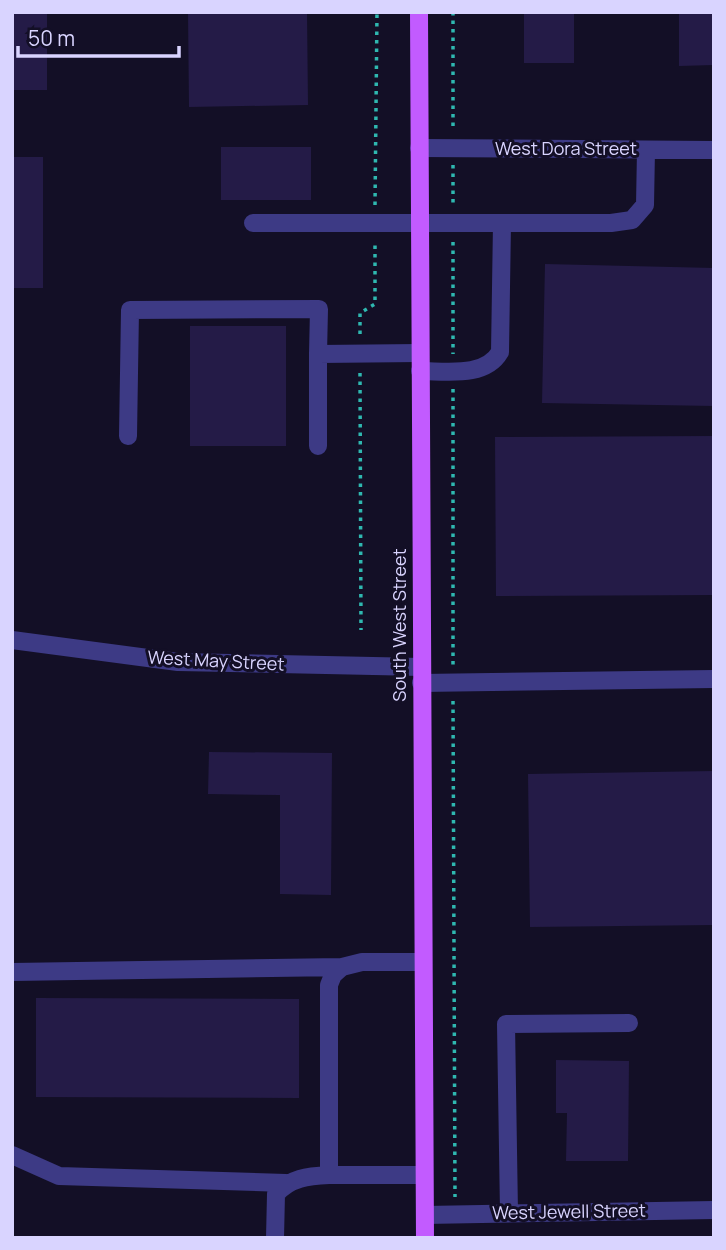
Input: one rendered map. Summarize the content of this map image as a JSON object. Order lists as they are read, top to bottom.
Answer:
{
  "streets": {
    "main road": ["South West Street"],
    "street": ["West Dora Street", "West May Street", "West Jewell Street"]
  },
  "crossings": [
    ["West Dora Street", "South West Street"],
    ["South West Street", "West May Street"],
    ["South West Street", "West Jewell Street"]
  ],
  "scale_bar": "50 m"
}
